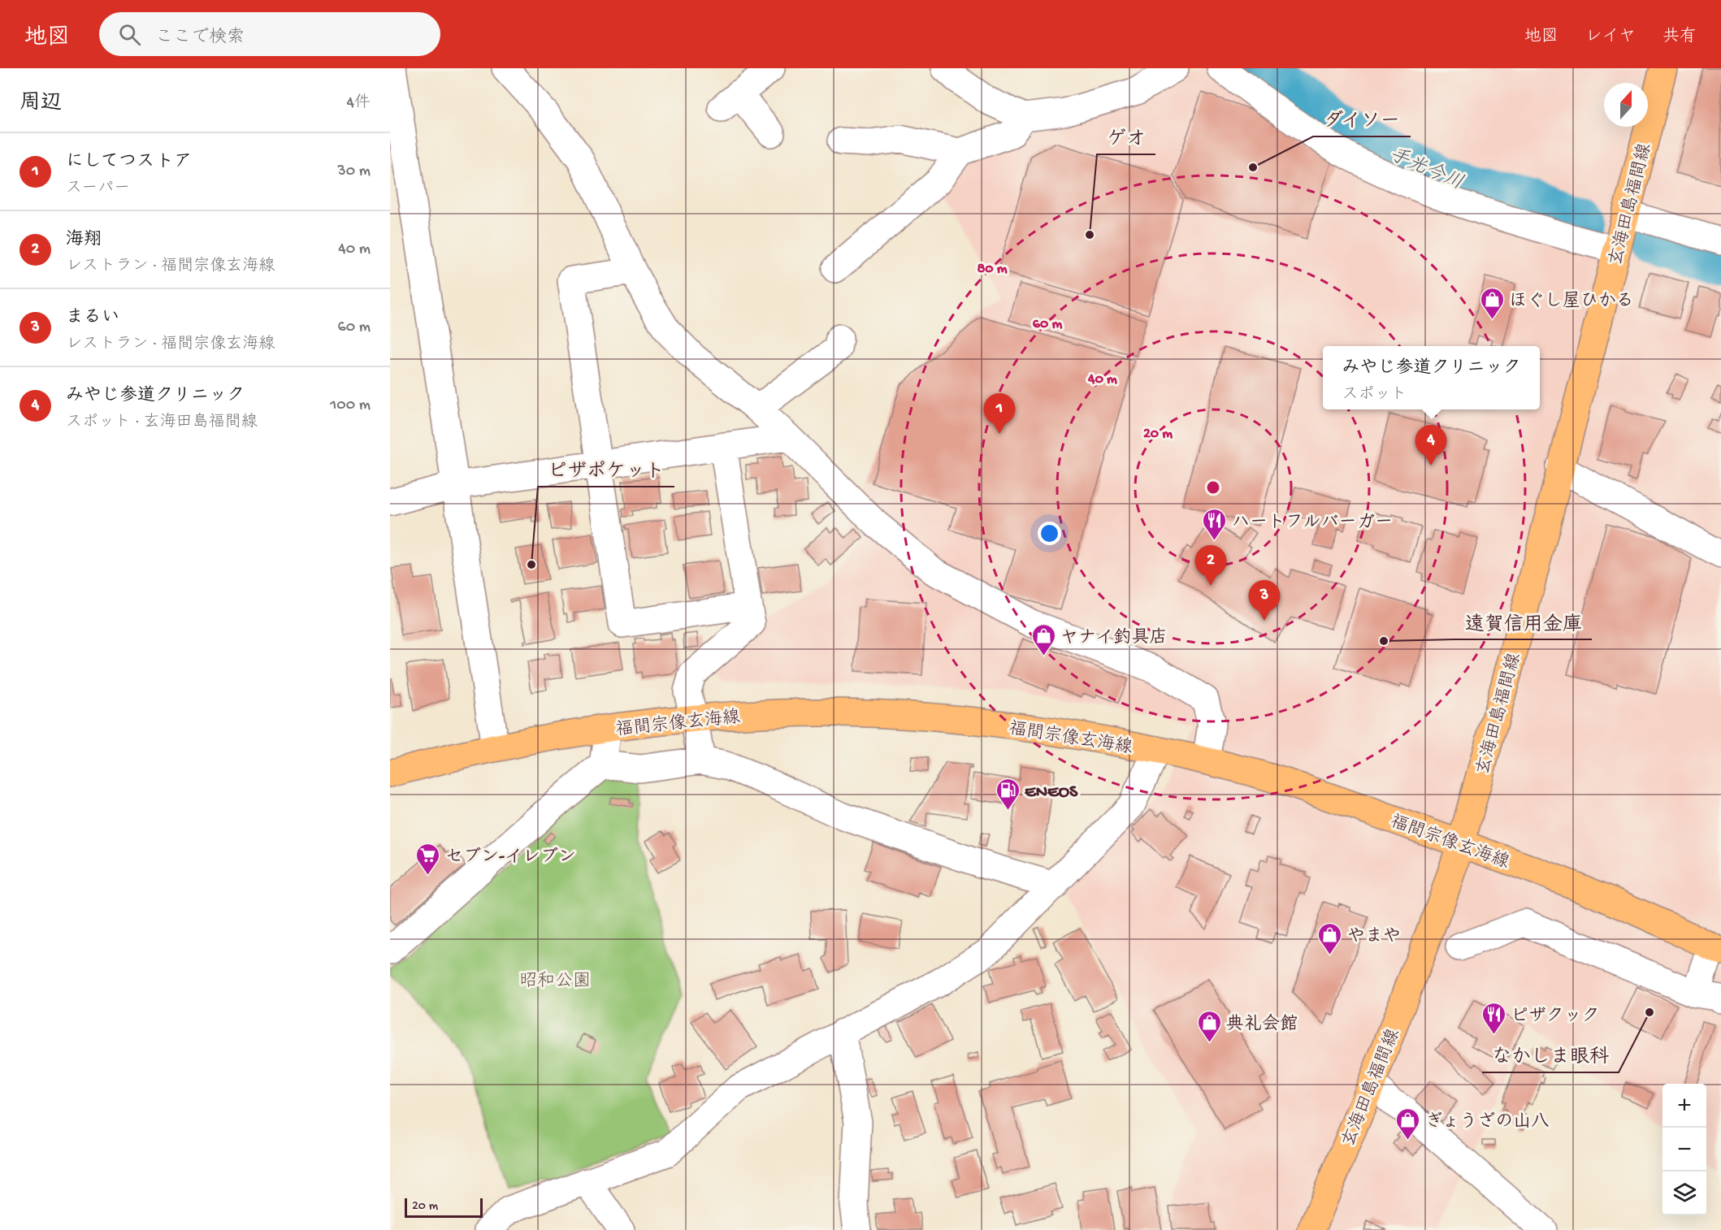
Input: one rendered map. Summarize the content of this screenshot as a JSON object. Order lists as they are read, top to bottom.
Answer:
{
  "streets": {
    "main road": ["玄海田島福間線", "福間宗像玄海線"]
  },
  "crossings": [
    ["玄海田島福間線", "福間宗像玄海線"]
  ],
  "water": ["手光今川"],
  "parks": ["昭和公園"],
  "places": {
    "other": [
      "ダイソー",
      "ゲオ",
      "ピザポケット",
      "遠賀信用金庫",
      "なかしま眼科"
    ],
    "shop": [
      "ほぐし屋ひかる",
      "ヤナイ釣具店",
      "やまや",
      "典礼会館",
      "ぎょうざの山八"
    ],
    "restaurant": ["ハートフルバーガー", "ピザクック"],
    "fuel station": ["ENEOS"],
    "supermarket": ["セブン-イレブン"]
  },
  "scale_bar": "20 m",
  "north": "top",
  "page": {
    "header": "地図",
    "search": "ここで検索",
    "nav": ["地図", "レイヤ", "共有"],
    "heading": ["周辺", "4件"],
    "list": [
      {
        "mark": "1",
        "name": "にしてつストア",
        "note": "スーパー",
        "value": "30 m"
      },
      {
        "mark": "2",
        "name": "海翔",
        "note": "レストラン · 福間宗像玄海線",
        "value": "40 m"
      },
      {
        "mark": "3",
        "name": "まるい",
        "note": "レストラン · 福間宗像玄海線",
        "value": "60 m"
      },
      {
        "mark": "4",
        "name": "みやじ参道クリニック",
        "note": "スポット · 玄海田島福間線",
        "value": "100 m"
      }
    ],
    "popup": ["みやじ参道クリニック", "スポット"],
    "pins": [
      "1",
      "4",
      "2",
      "3"
    ],
    "map_buttons": ["+", "−"],
    "scale": "20 m"
  },
  "rings": [
    "80 m",
    "60 m",
    "40 m",
    "20 m"
  ]
}
